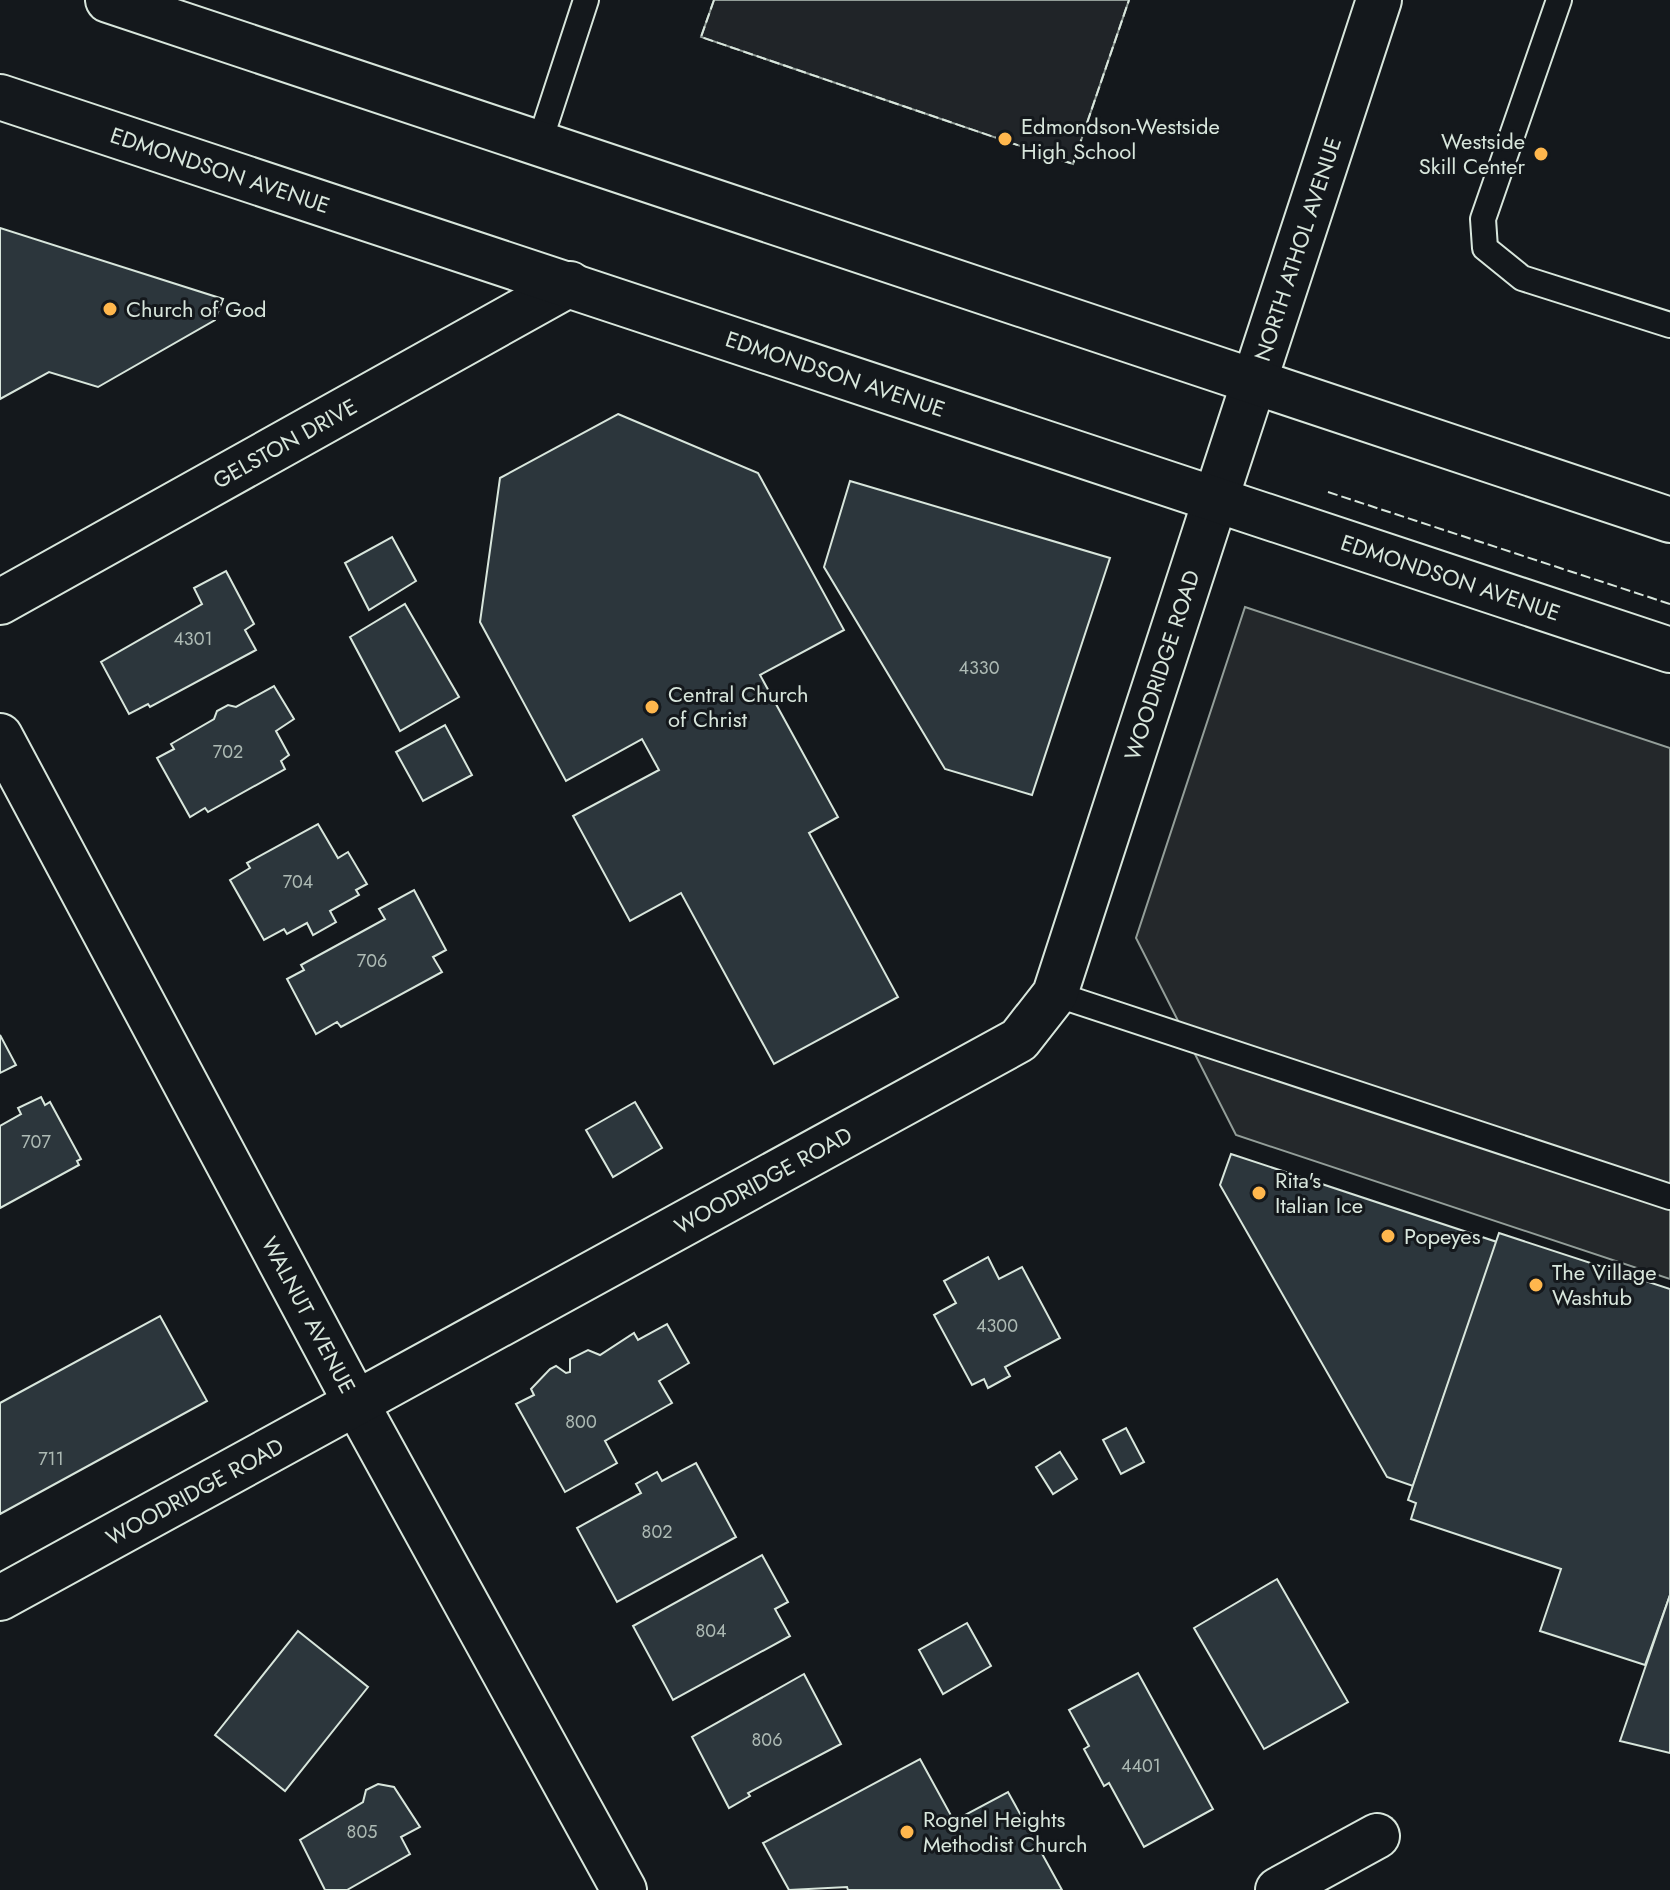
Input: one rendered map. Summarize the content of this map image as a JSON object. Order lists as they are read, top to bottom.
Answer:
{
  "streets": {
    "street": [
      "EDMONDSON AVENUE",
      "NORTH ATHOL AVENUE",
      "GELSTON DRIVE",
      "WOODRIDGE ROAD",
      "WALNUT AVENUE"
    ]
  },
  "crossings": [
    ["EDMONDSON AVENUE", "NORTH ATHOL AVENUE"],
    ["EDMONDSON AVENUE", "GELSTON DRIVE"],
    ["EDMONDSON AVENUE", "WOODRIDGE ROAD"],
    ["NORTH ATHOL AVENUE", "WOODRIDGE ROAD"],
    ["WOODRIDGE ROAD", "WALNUT AVENUE"]
  ],
  "places": [
    "Edmondson-Westside High School",
    "Westside Skill Center",
    "Church of God",
    "Central Church of Christ",
    "Rita's Italian Ice",
    "Popeyes",
    "The Village Washtub",
    "Rognel Heights Methodist Church"
  ],
  "house_numbers": [
    "4301",
    "4330",
    "702",
    "704",
    "706",
    "707",
    "4300",
    "800",
    "711",
    "802",
    "804",
    "806",
    "4401",
    "805"
  ]
}
